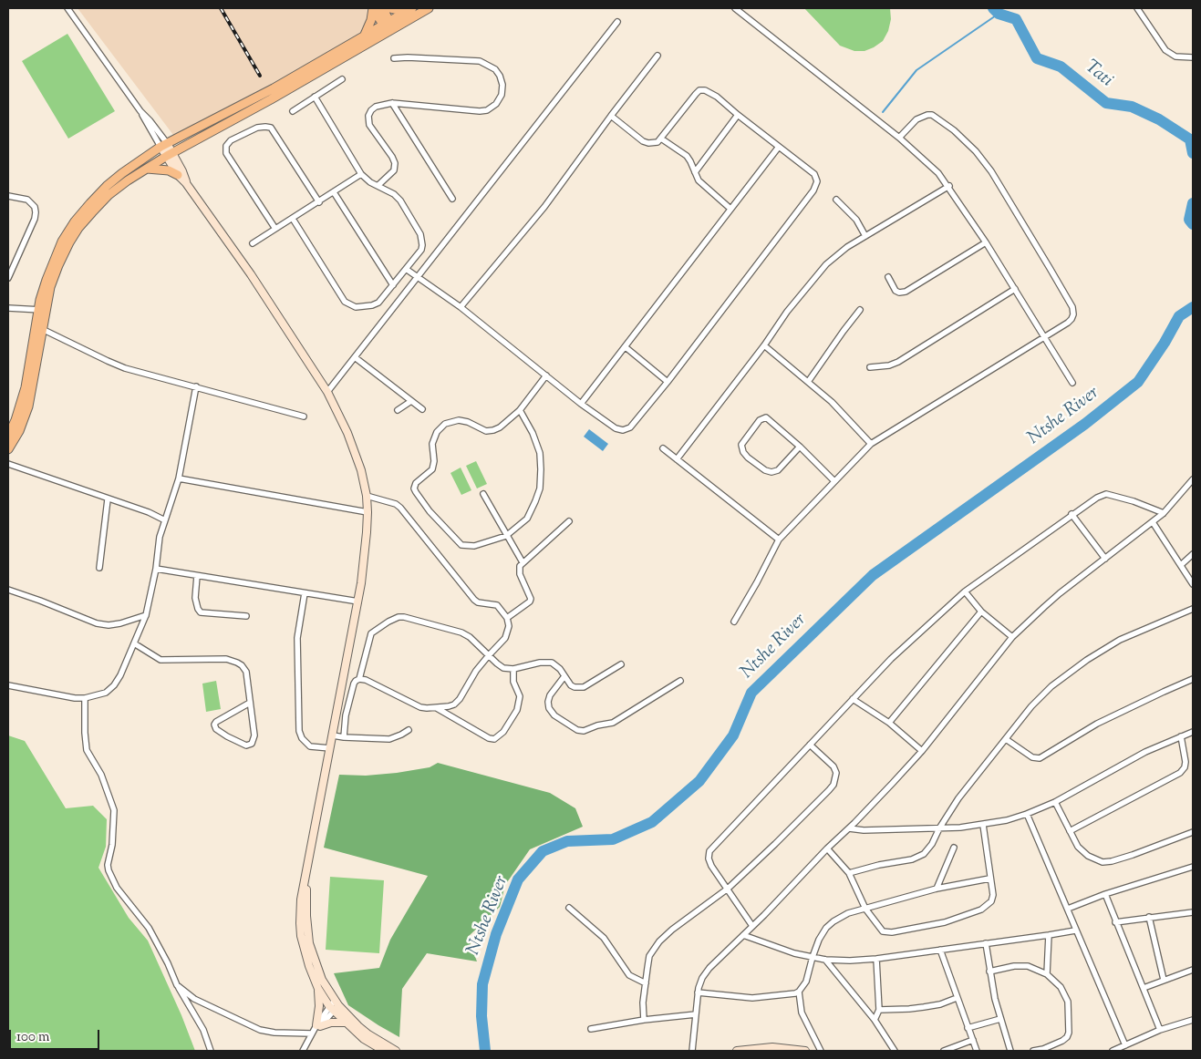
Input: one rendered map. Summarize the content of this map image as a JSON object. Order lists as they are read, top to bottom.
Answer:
{
  "water": ["Tati", "Ntshe River"],
  "scale_bar": "100 m"
}
